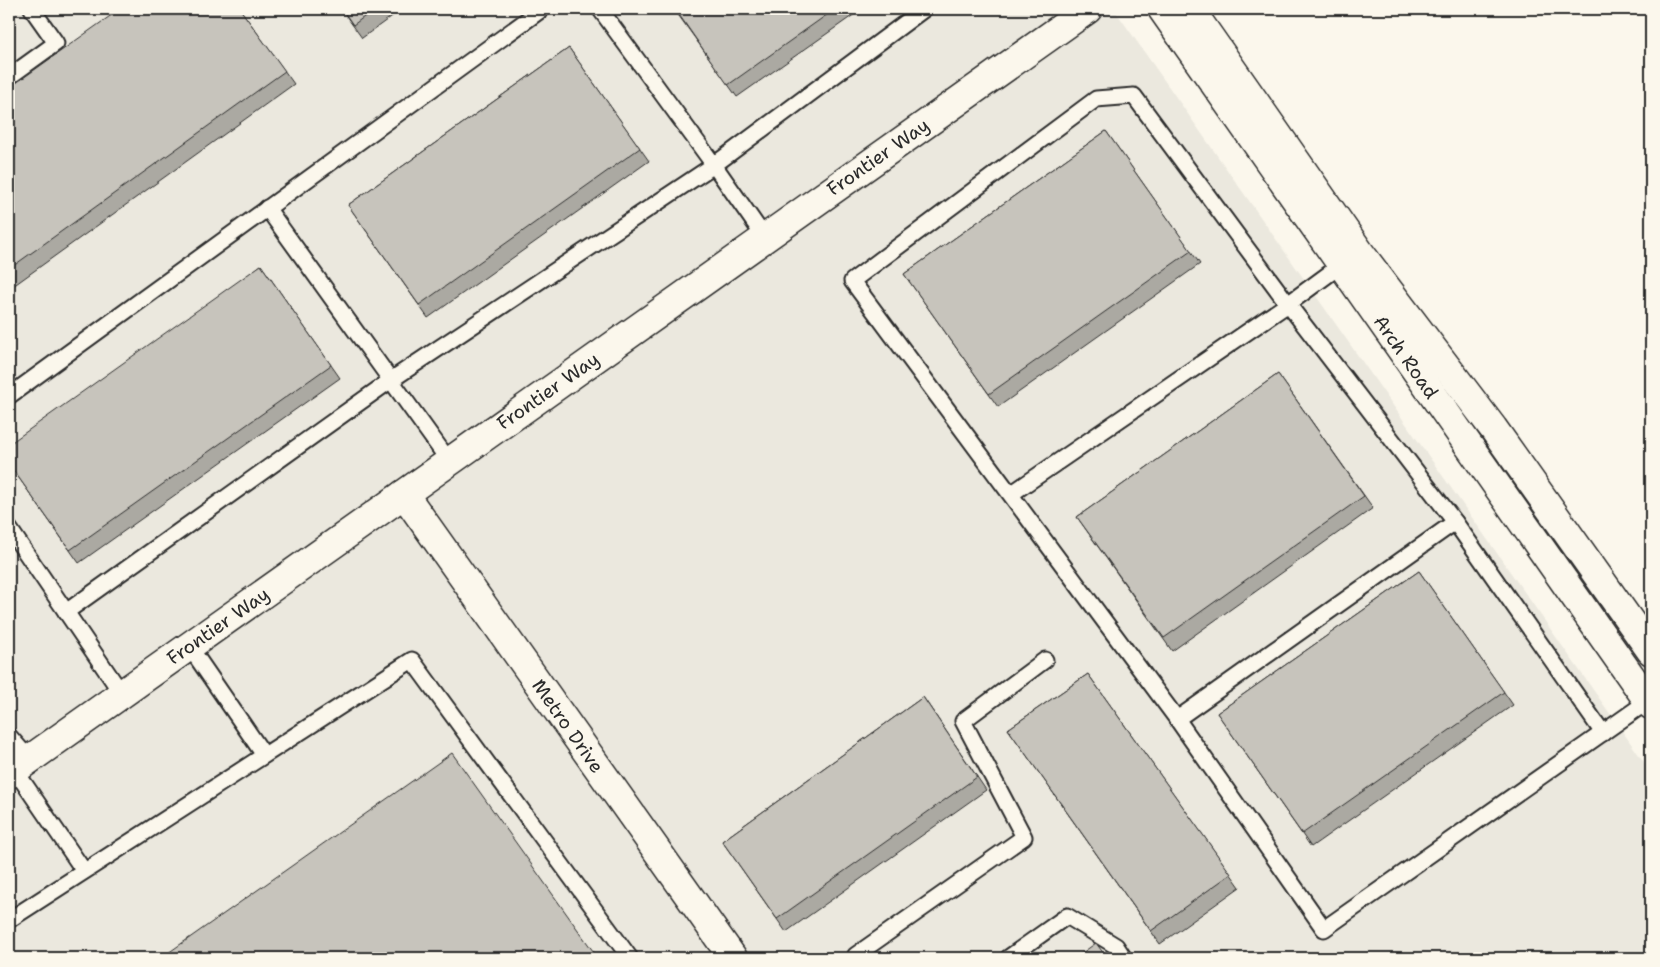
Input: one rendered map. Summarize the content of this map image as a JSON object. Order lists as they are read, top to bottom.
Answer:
{
  "streets": {
    "street": ["Frontier Way", "Arch Road", "Metro Drive"]
  },
  "crossings": [
    ["Frontier Way", "Metro Drive"]
  ]
}
